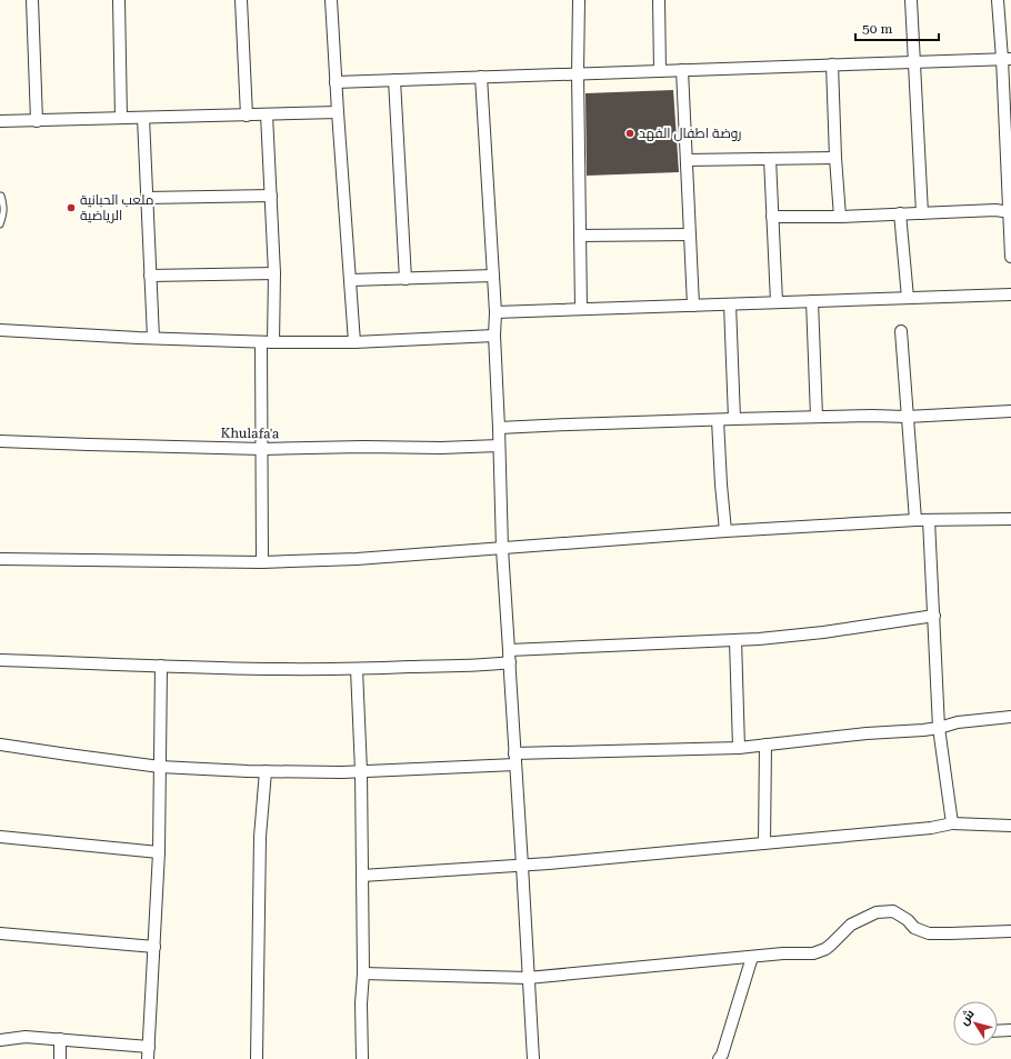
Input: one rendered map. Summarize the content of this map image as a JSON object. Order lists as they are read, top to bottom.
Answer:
{
  "streets": {
    "street": ["Khulafa'a"]
  },
  "places": ["روضة اطفال الفهد", "ملعب الحبانية الرياضية"],
  "scale_bar": "50 m",
  "north": "top left"
}
